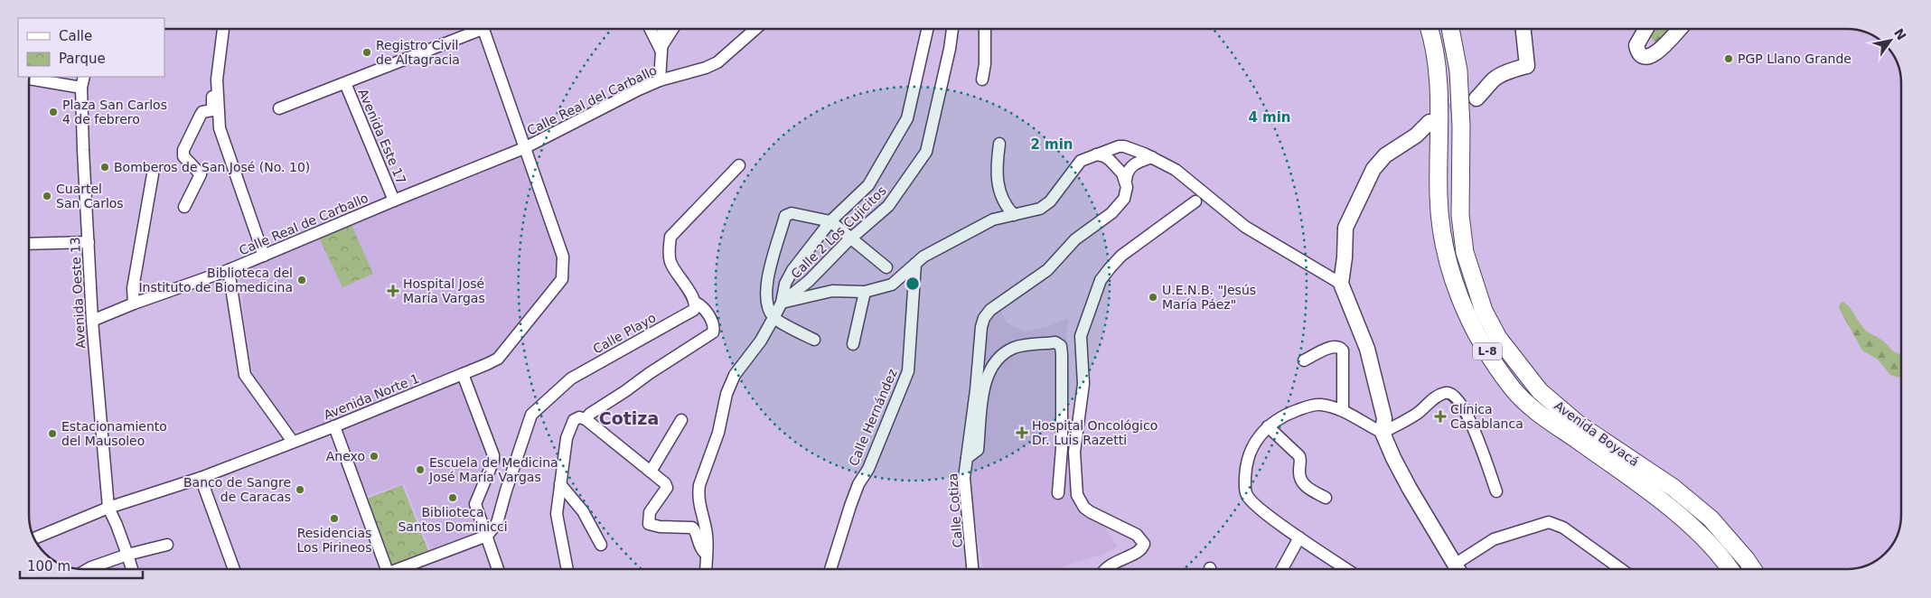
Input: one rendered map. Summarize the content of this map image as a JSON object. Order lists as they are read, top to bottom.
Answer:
{
  "streets": {
    "highway": ["L-8", "Avenida Boyacá"],
    "street": [
      "Calle Real del Carballo",
      "Avenida Este 17",
      "Calle Real de Carballo",
      "Calle 2 Los Cujicitos",
      "Avenida Oeste 13",
      "Calle Playo",
      "Avenida Norte 1",
      "Calle Hernández",
      "Calle Cotiza"
    ]
  },
  "crossings": [
    ["Calle Real del Carballo", "Calle Real de Carballo"],
    ["Calle Real del Carballo", "Avenida Norte 1"],
    ["Avenida Este 17", "Calle Real de Carballo"],
    ["Calle Real de Carballo", "Avenida Oeste 13"],
    ["Calle Real de Carballo", "Avenida Norte 1"],
    ["Avenida Oeste 13", "Avenida Norte 1"]
  ],
  "districts": ["Cotiza"],
  "places": {
    "other": [
      "Registro Civil de Altagracia",
      "PGP Llano Grande",
      "Plaza San Carlos 4 de febrero",
      "Bomberos de San José (No. 10)",
      "Cuartel San Carlos",
      "Biblioteca del Instituto de Biomedicina",
      "U.E.N.B. \"Jesús María Páez\"",
      "Estacionamiento del Mausoleo",
      "Anexo",
      "Escuela de Medicina José María Vargas",
      "Banco de Sangre de Caracas",
      "Biblioteca Santos Dominicci",
      "Residencias Los Pirineos"
    ],
    "health": ["Hospital José María Vargas", "Clínica Casablanca", "Hospital Oncológico Dr. Luis Razetti"]
  },
  "legend": ["Calle", "Parque"],
  "scale_bar": "100 m",
  "north": "top right",
  "rings": ["4 min", "2 min"]
}
